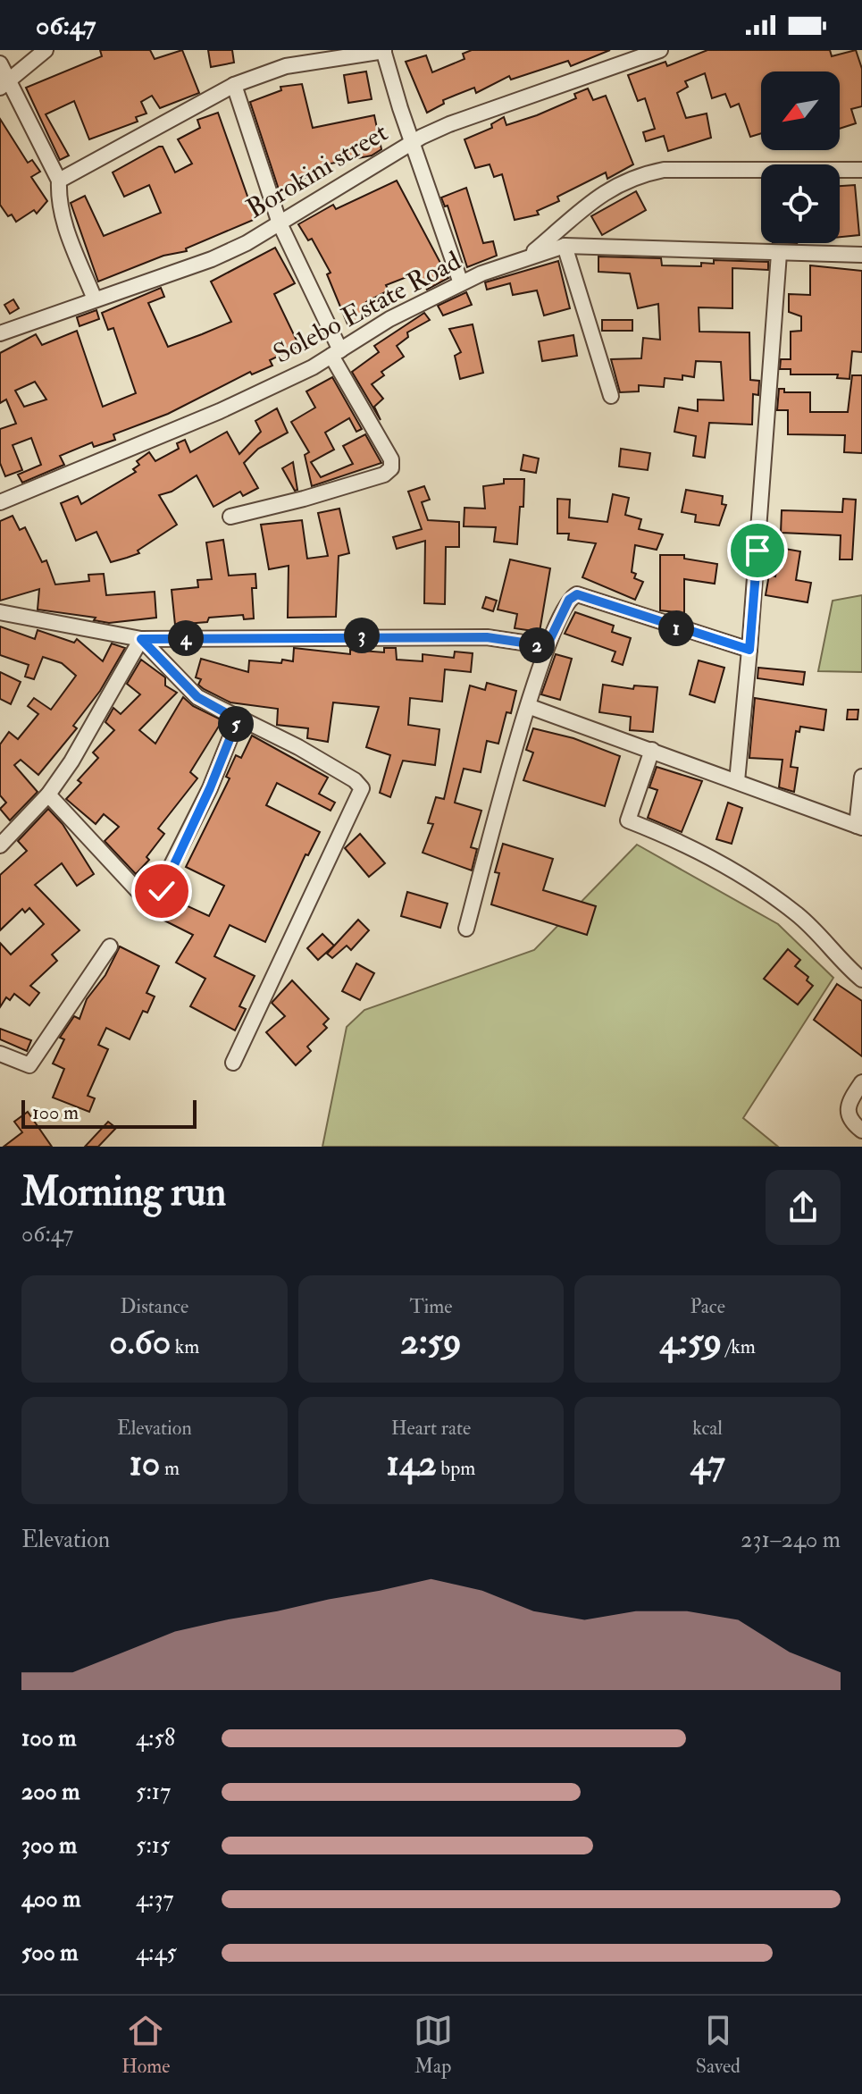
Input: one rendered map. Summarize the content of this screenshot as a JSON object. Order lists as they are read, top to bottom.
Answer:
{
  "streets": {
    "street": ["Borokini street", "Solebo Estate Road"]
  },
  "scale_bar": "100 m",
  "north": "bottom left",
  "page": {
    "status": "06:47",
    "pins": [
      "1",
      "3",
      "4",
      "2",
      "5"
    ],
    "scale": "100 m",
    "heading": ["Morning run", "06:47"],
    "stats": [
      ["Distance", "0.60 km"],
      ["Time", "2:59"],
      ["Pace", "4:59 /km"],
      ["Elevation", "10 m"],
      ["Heart rate", "142 bpm"],
      ["kcal", "47"]
    ],
    "chart": ["Elevation", "231–240 m"],
    "list": [
      {
        "name": "100 m",
        "note": "4:58"
      },
      {
        "name": "200 m",
        "note": "5:17"
      },
      {
        "name": "300 m",
        "note": "5:15"
      },
      {
        "name": "400 m",
        "note": "4:37"
      },
      {
        "name": "500 m",
        "note": "4:45"
      }
    ],
    "tabs": ["Home", "Map", "Saved"]
  }
}
